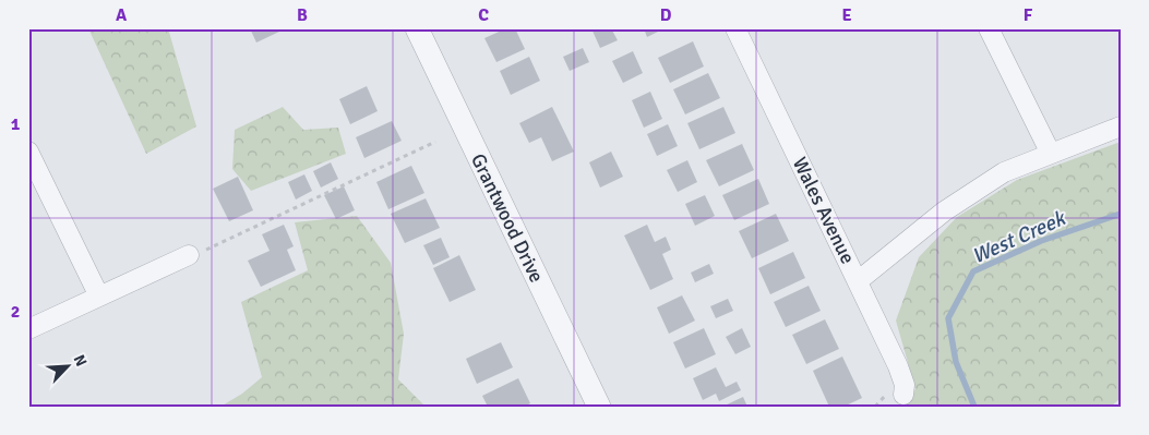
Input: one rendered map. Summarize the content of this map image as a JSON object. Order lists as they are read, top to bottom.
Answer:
{
  "streets": {
    "street": ["Wales Avenue", "Grantwood Drive"]
  },
  "water": ["West Creek"],
  "north": "top right",
  "grid": {
    "columns": [
      "A",
      "B",
      "C",
      "D",
      "E",
      "F"
    ],
    "rows": ["1", "2"]
  }
}
